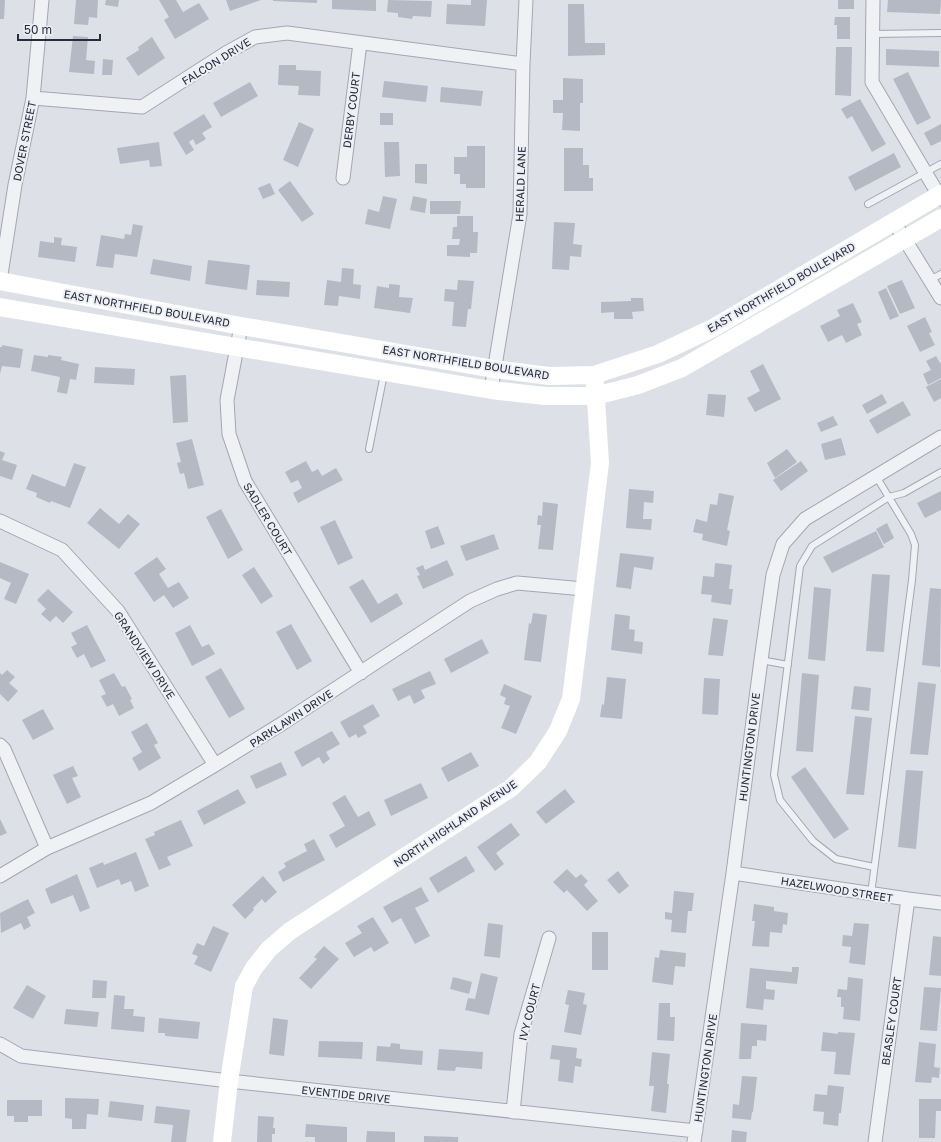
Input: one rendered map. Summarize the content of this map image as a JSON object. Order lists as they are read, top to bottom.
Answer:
{
  "streets": {
    "main road": ["EAST NORTHFIELD BOULEVARD", "NORTH HIGHLAND AVENUE"],
    "street": [
      "FALCON DRIVE",
      "DERBY COURT",
      "DOVER STREET",
      "HERALD LANE",
      "SADLER COURT",
      "GRANDVIEW DRIVE",
      "PARKLAWN DRIVE",
      "HUNTINGTON DRIVE",
      "HAZELWOOD STREET",
      "IVY COURT",
      "BEASLEY COURT",
      "EVENTIDE DRIVE"
    ]
  },
  "crossings": [
    ["FALCON DRIVE", "DERBY COURT"],
    ["FALCON DRIVE", "DOVER STREET"],
    ["FALCON DRIVE", "HERALD LANE"],
    ["DOVER STREET", "EAST NORTHFIELD BOULEVARD"],
    ["HERALD LANE", "EAST NORTHFIELD BOULEVARD"],
    ["EAST NORTHFIELD BOULEVARD", "SADLER COURT"],
    ["EAST NORTHFIELD BOULEVARD", "NORTH HIGHLAND AVENUE"],
    ["SADLER COURT", "PARKLAWN DRIVE"],
    ["GRANDVIEW DRIVE", "PARKLAWN DRIVE"],
    ["PARKLAWN DRIVE", "NORTH HIGHLAND AVENUE"],
    ["HUNTINGTON DRIVE", "HAZELWOOD STREET"],
    ["HUNTINGTON DRIVE", "EVENTIDE DRIVE"],
    ["NORTH HIGHLAND AVENUE", "EVENTIDE DRIVE"],
    ["HAZELWOOD STREET", "BEASLEY COURT"],
    ["IVY COURT", "EVENTIDE DRIVE"]
  ],
  "scale_bar": "50 m"
}
